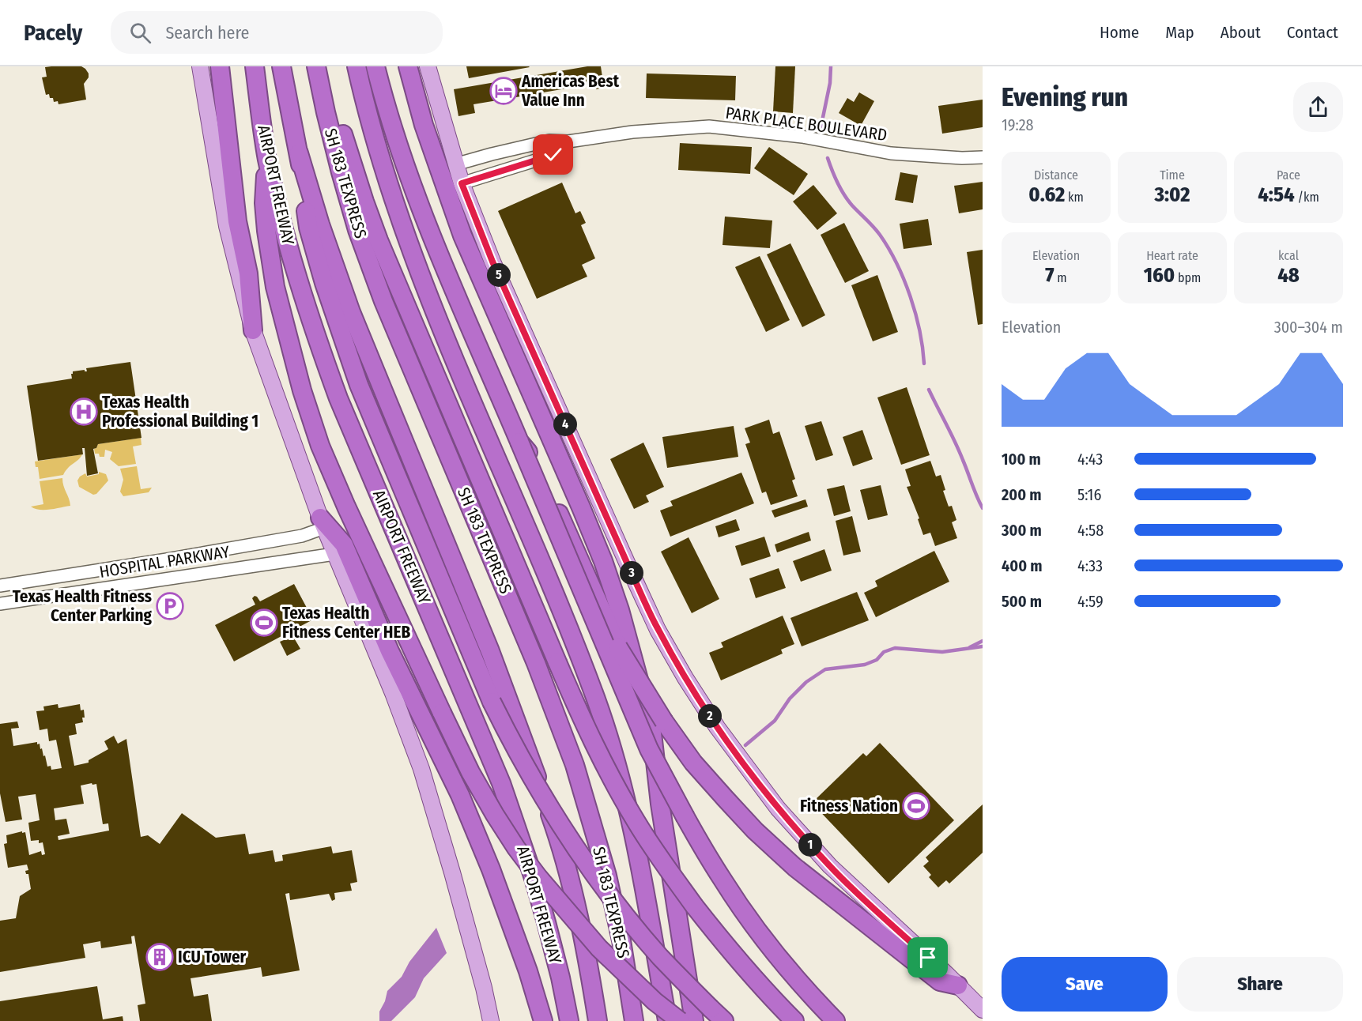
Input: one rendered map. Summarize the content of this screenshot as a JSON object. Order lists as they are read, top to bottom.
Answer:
{
  "streets": {
    "highway": ["SH 183 TEXPRESS", "AIRPORT FREEWAY"],
    "street": ["PARK PLACE BOULEVARD", "HOSPITAL PARKWAY"]
  },
  "places": {
    "hotel": ["Americas Best Value Inn"],
    "hospital": ["Texas Health Professional Building 1"],
    "parking": ["Texas Health Fitness Center Parking"],
    "sports": ["Texas Health Fitness Center HEB", "Fitness Nation"],
    "building": ["ICU Tower"]
  },
  "page": {
    "header": "Pacely",
    "search": "Search here",
    "nav": [
      "Home",
      "Map",
      "About",
      "Contact"
    ],
    "heading": ["Evening run", "19:28"],
    "stats": [
      ["Distance", "0.62 km"],
      ["Time", "3:02"],
      ["Pace", "4:54 /km"],
      ["Elevation", "7 m"],
      ["Heart rate", "160 bpm"],
      ["kcal", "48"]
    ],
    "pins": [
      "5",
      "4",
      "3",
      "2",
      "1"
    ],
    "chart": ["Elevation", "300–304 m"],
    "list": [
      {
        "name": "100 m",
        "note": "4:43"
      },
      {
        "name": "200 m",
        "note": "5:16"
      },
      {
        "name": "300 m",
        "note": "4:58"
      },
      {
        "name": "400 m",
        "note": "4:33"
      },
      {
        "name": "500 m",
        "note": "4:59"
      }
    ],
    "buttons": ["Save", "Share"]
  }
}
